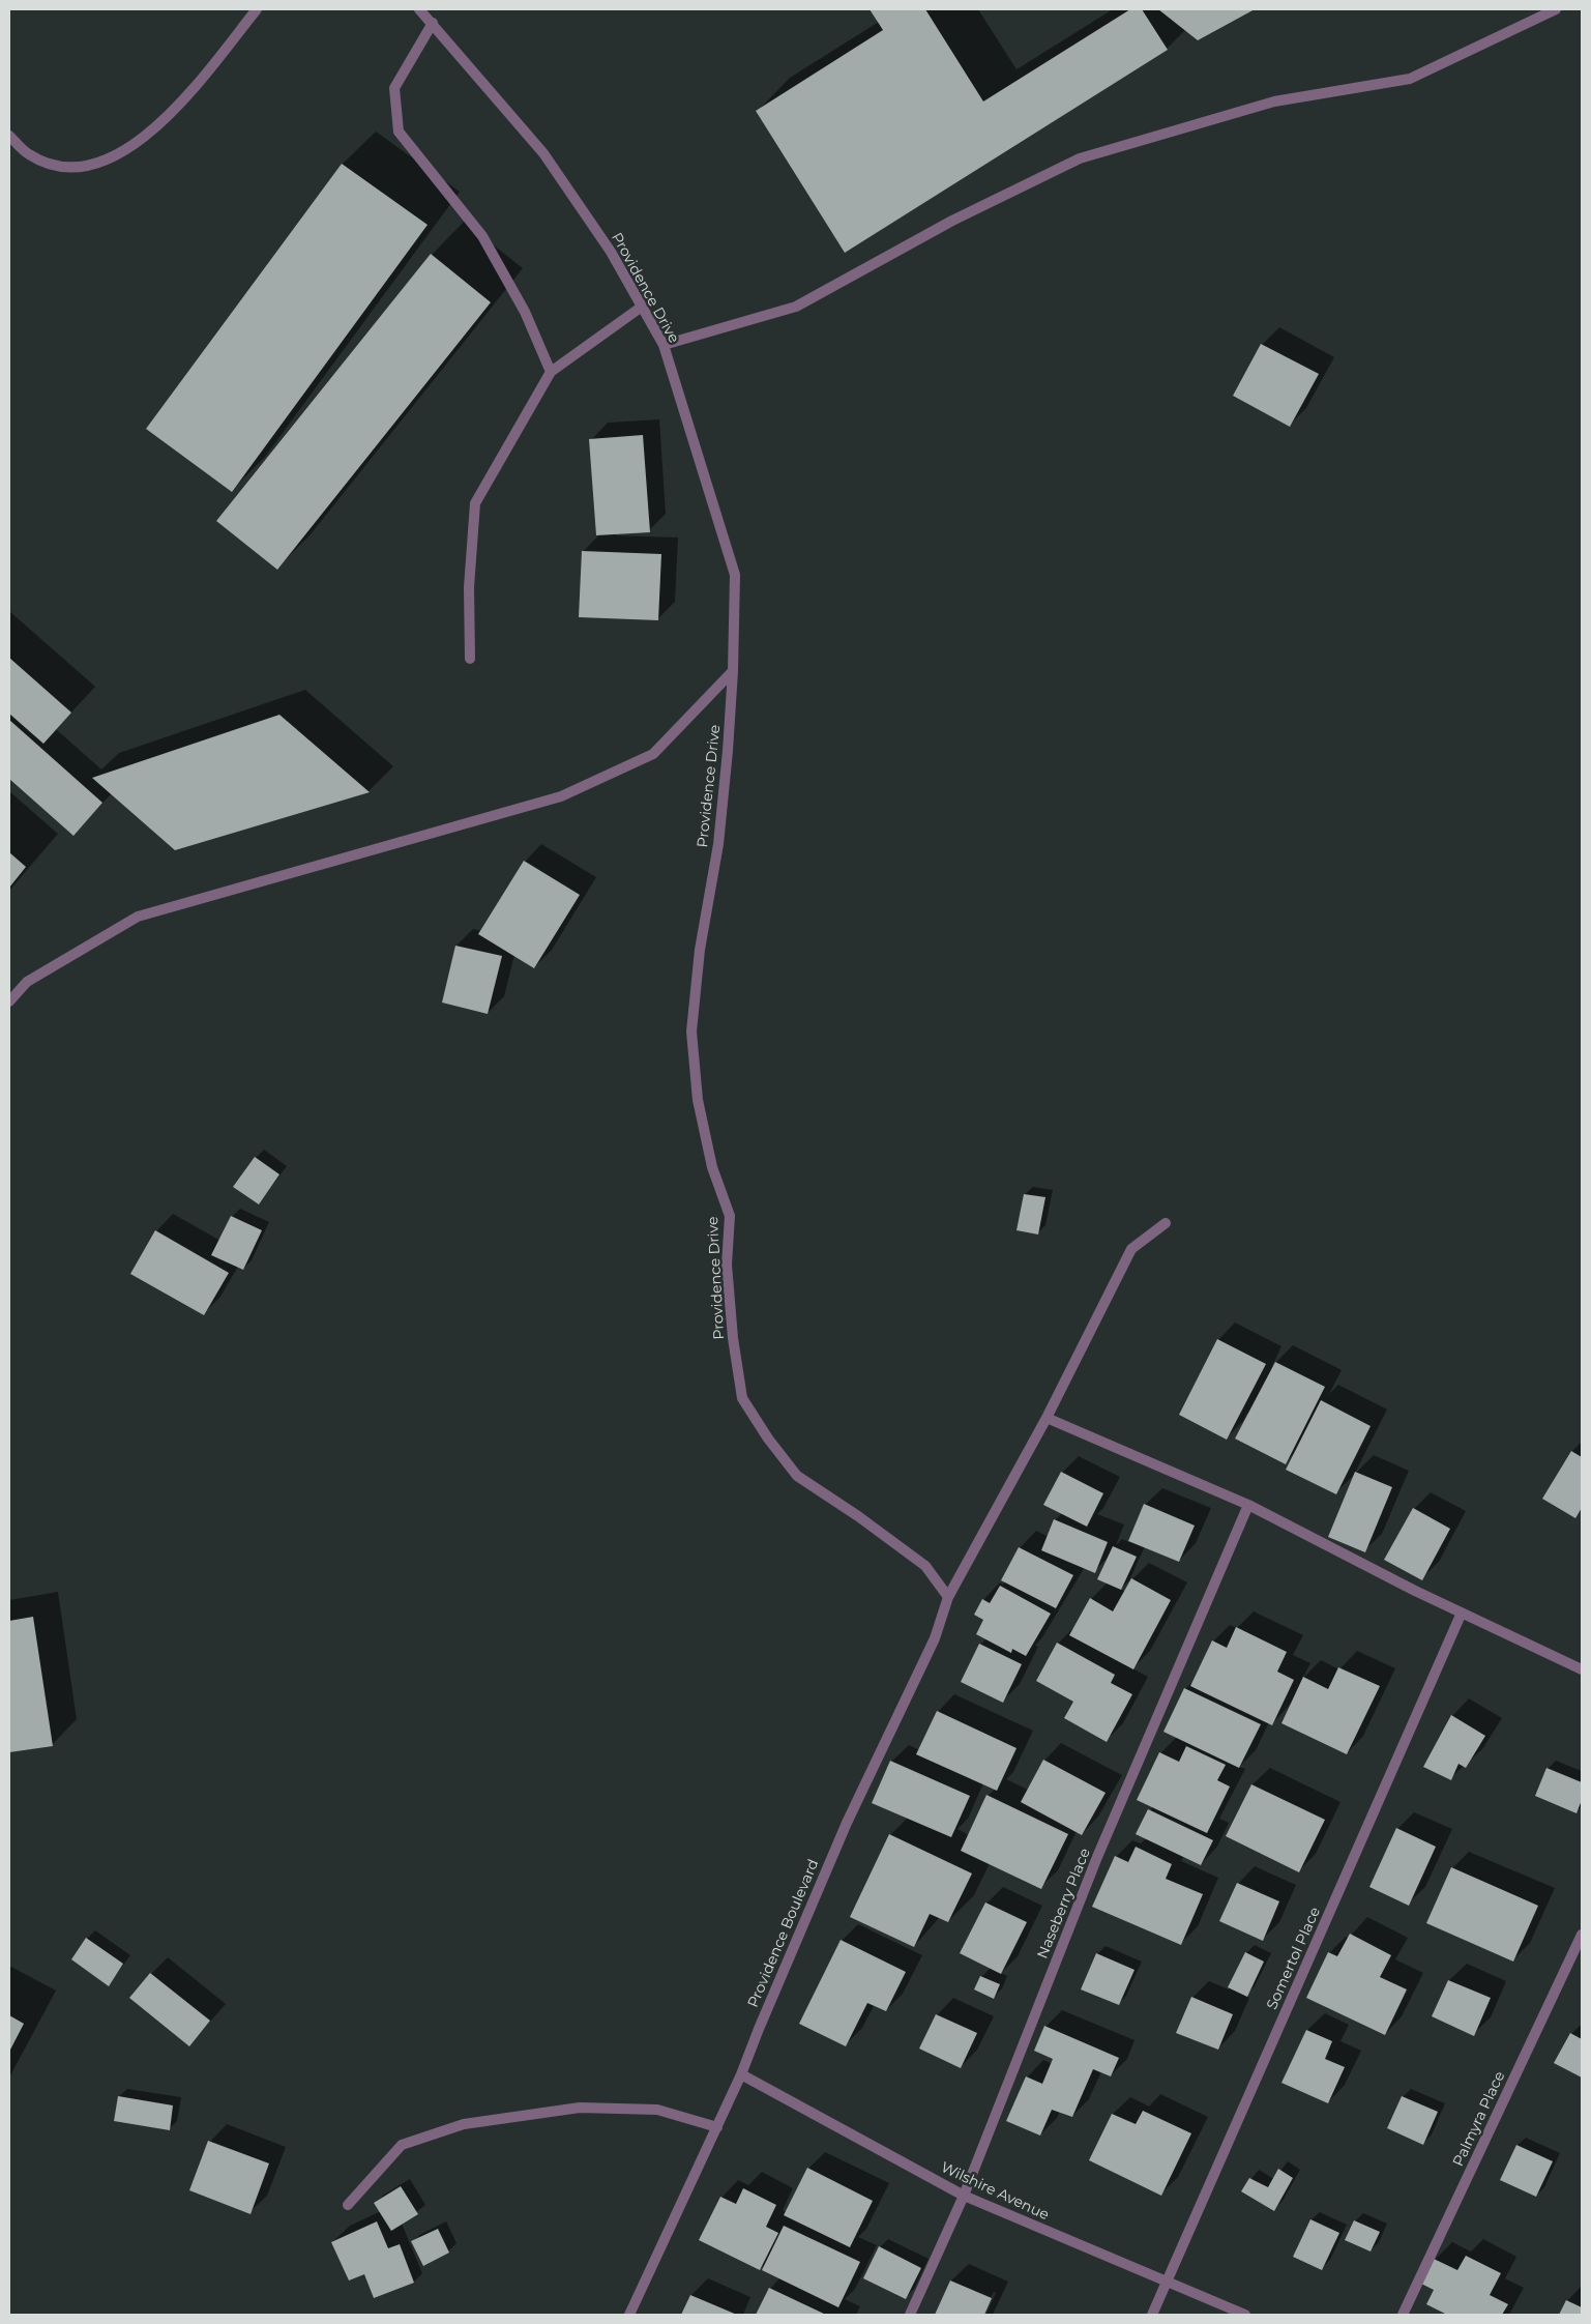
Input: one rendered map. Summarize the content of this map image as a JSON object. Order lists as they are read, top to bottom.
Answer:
{
  "streets": {
    "street": [
      "Providence Drive",
      "Naseberry Place",
      "Providence Boulevard",
      "Somertol Place",
      "Palmyra Place",
      "Wilshire Avenue"
    ]
  },
  "crossings": [
    ["Providence Drive", "Providence Boulevard"],
    ["Naseberry Place", "Wilshire Avenue"],
    ["Providence Boulevard", "Wilshire Avenue"],
    ["Somertol Place", "Wilshire Avenue"]
  ]
}
